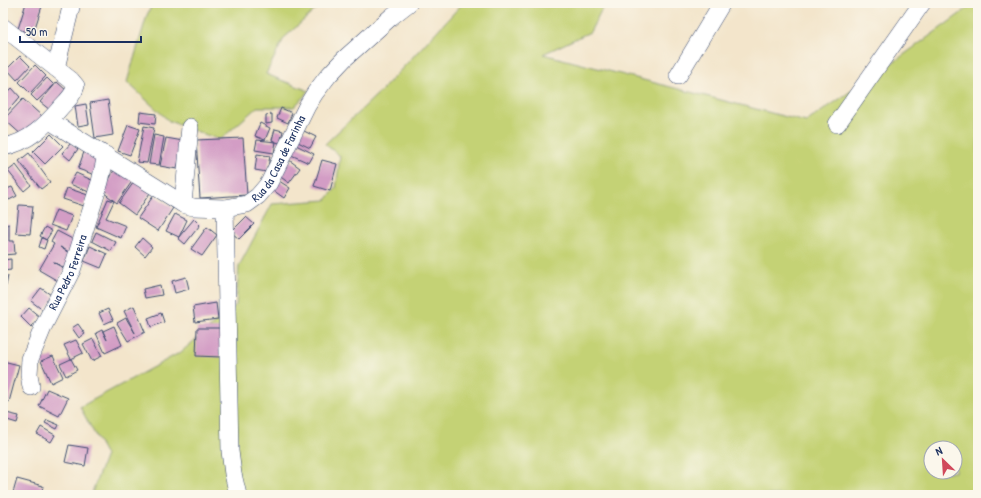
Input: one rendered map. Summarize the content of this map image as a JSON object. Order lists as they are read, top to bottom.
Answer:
{
  "streets": {
    "street": ["Rua da Casa de Farinha", "Rua Pedro Ferreira"]
  },
  "crossings": [
    ["Rua da Casa de Farinha", "Rua Pedro Ferreira"]
  ],
  "scale_bar": "50 m",
  "north": "top left"
}
